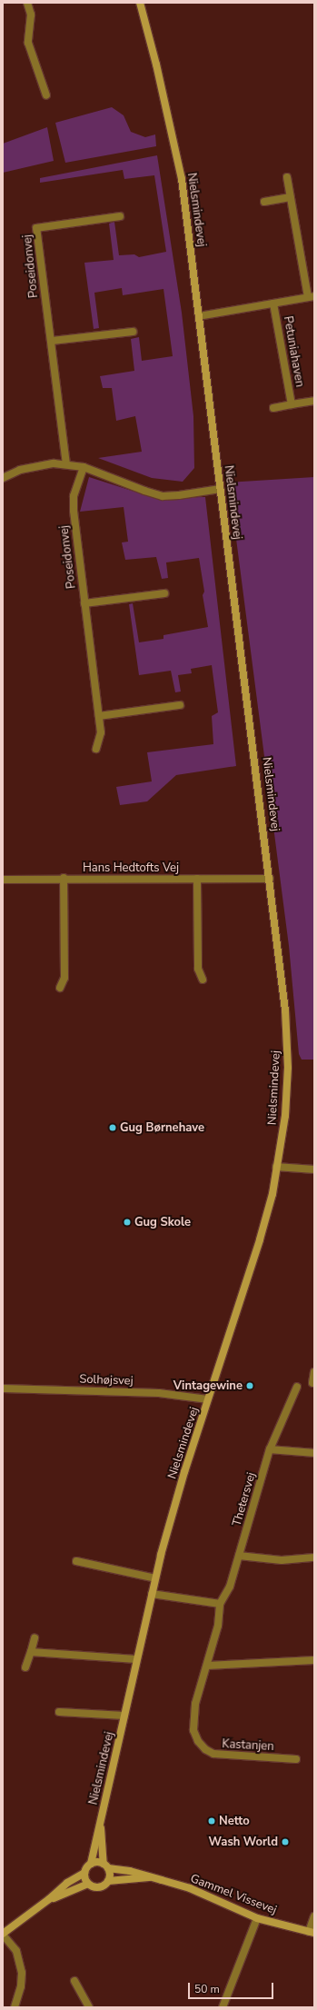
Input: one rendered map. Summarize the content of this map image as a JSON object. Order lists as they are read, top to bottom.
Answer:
{
  "streets": {
    "street": [
      "Nielsmindevej",
      "Poseidonvej",
      "Petuniahaven",
      "Hans Hedtofts Vej",
      "Solhøjsvej",
      "Thetersvej",
      "Kastanjen",
      "Gammel Vissevej"
    ]
  },
  "crossings": [
    ["Nielsmindevej", "Petuniahaven"],
    ["Nielsmindevej", "Hans Hedtofts Vej"],
    ["Nielsmindevej", "Solhøjsvej"],
    ["Nielsmindevej", "Gammel Vissevej"],
    ["Thetersvej", "Kastanjen"]
  ],
  "places": [
    "Gug Børnehave",
    "Gug Skole",
    "Vintagewine",
    "Netto",
    "Wash World"
  ],
  "scale_bar": "50 m"
}
